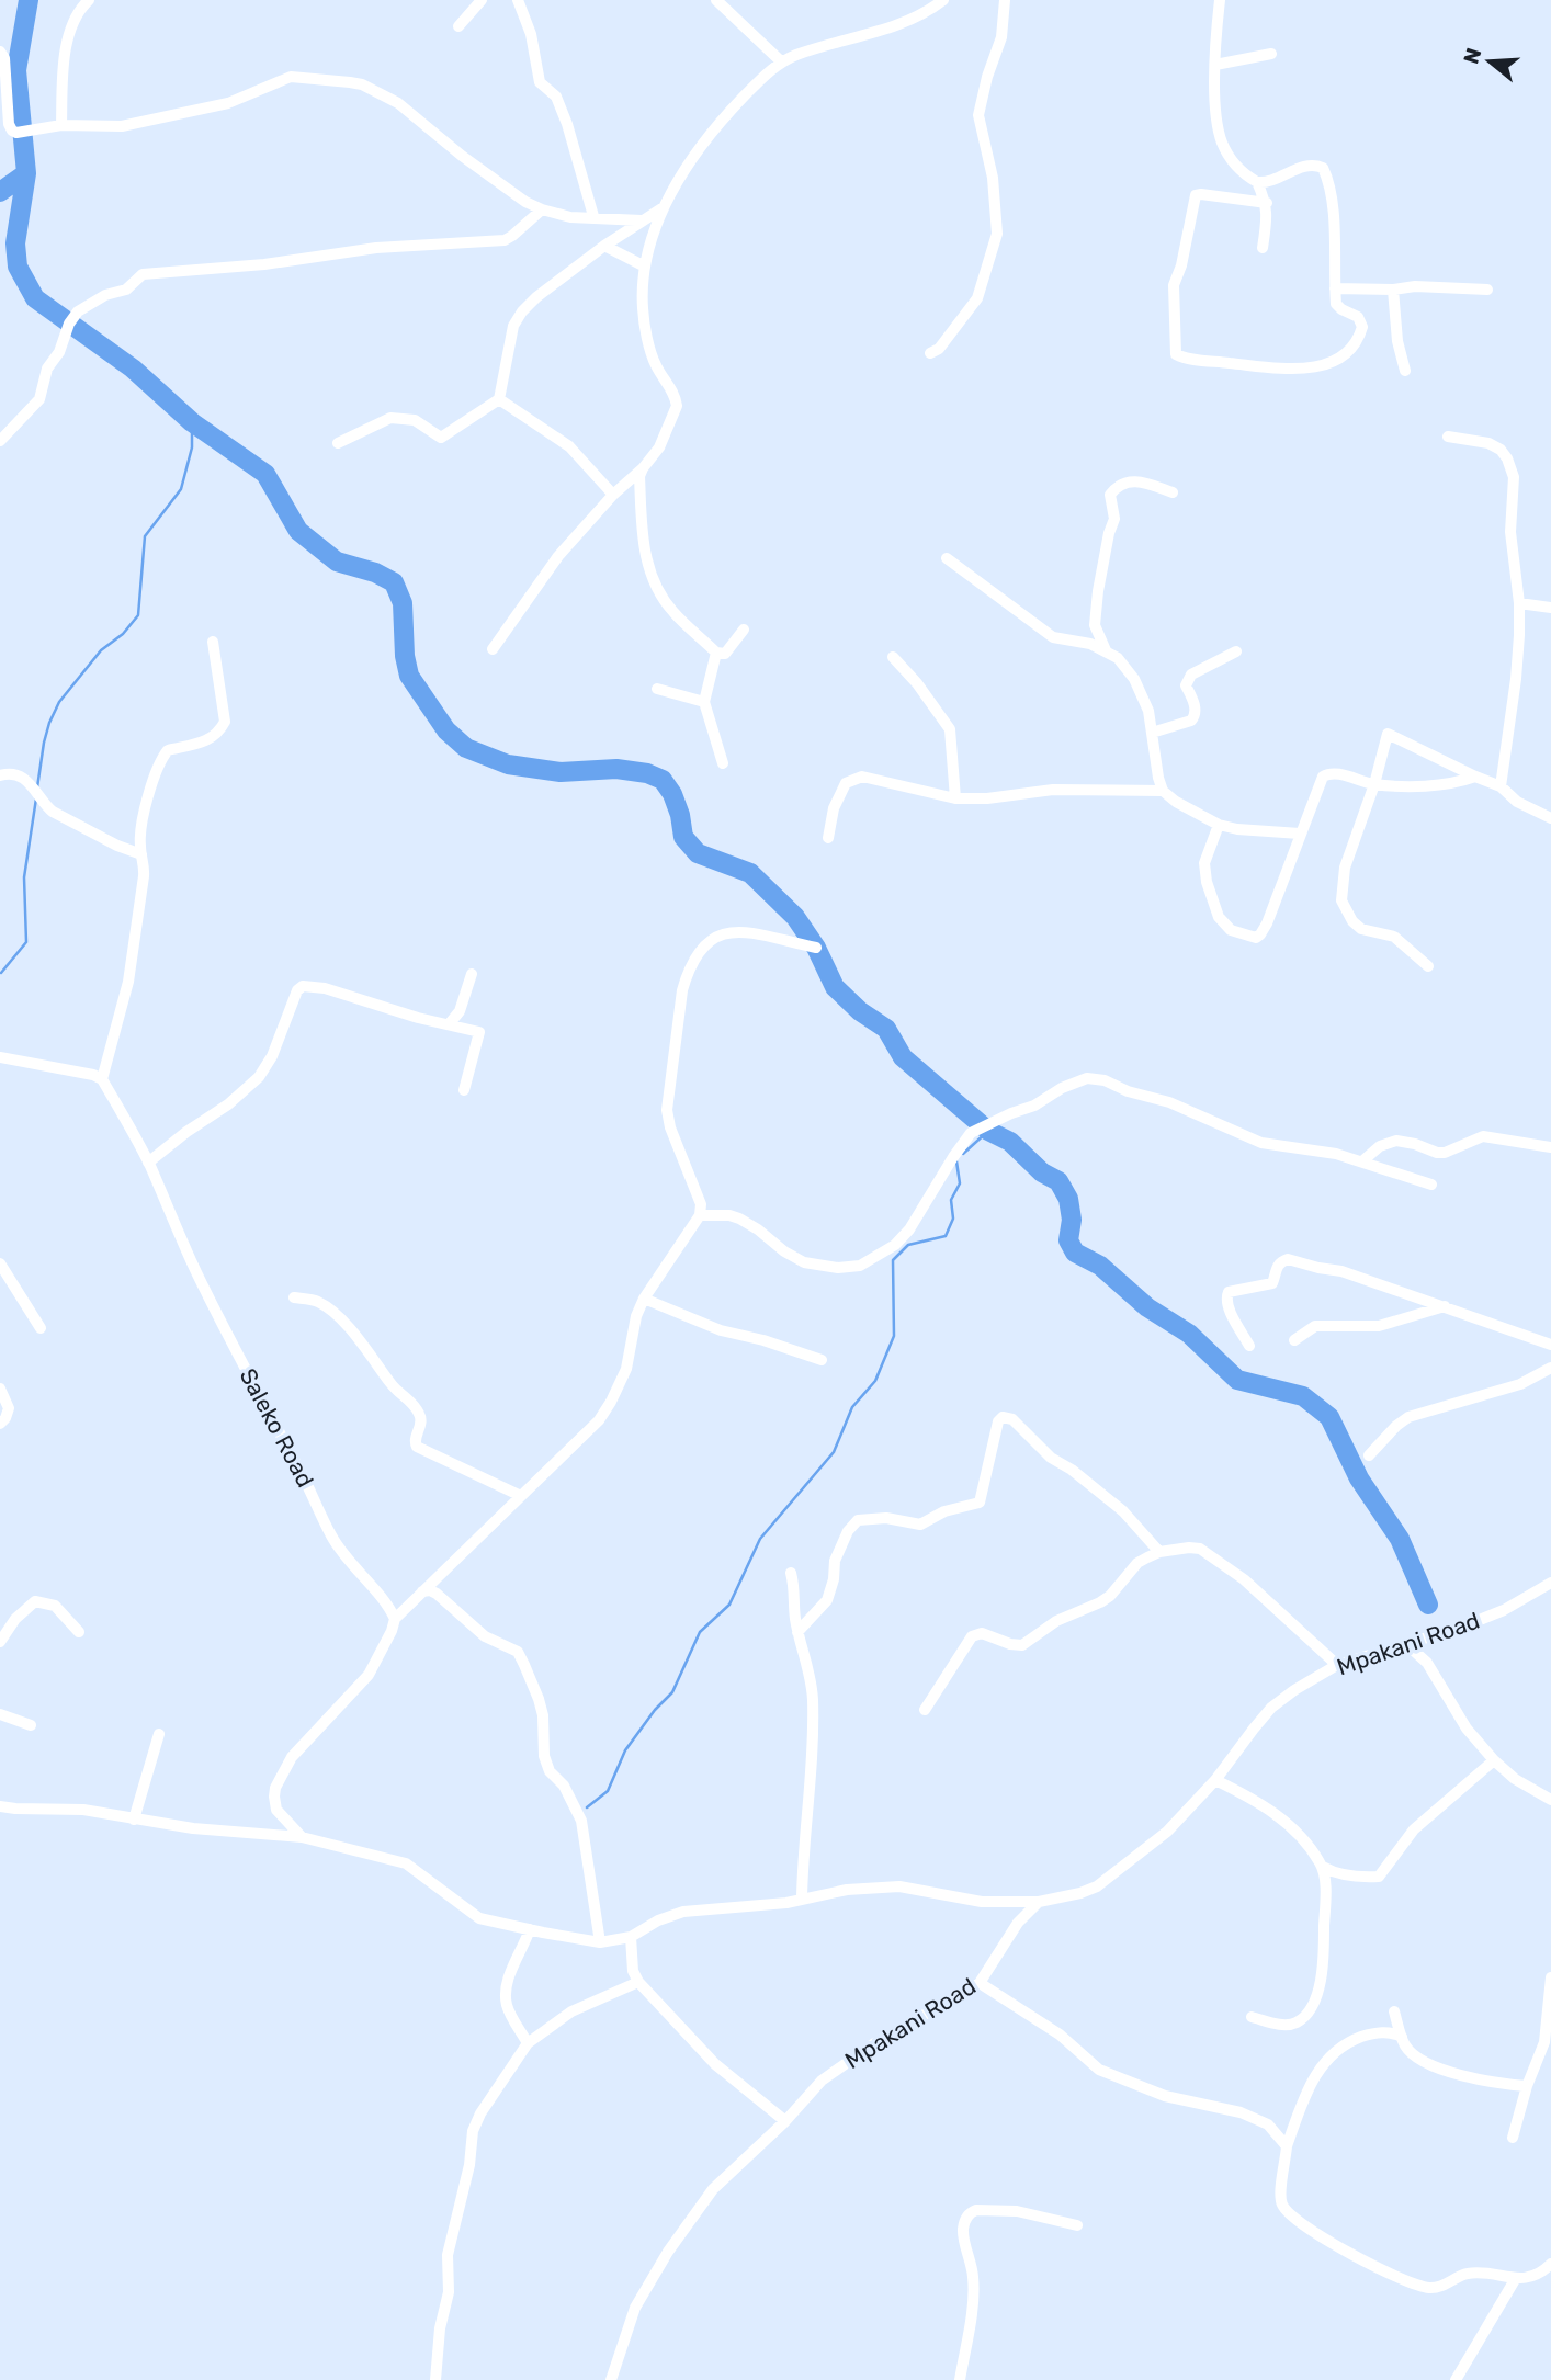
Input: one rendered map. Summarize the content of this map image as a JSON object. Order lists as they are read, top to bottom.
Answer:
{
  "streets": {
    "street": ["Saleko Road", "Mpakani Road"]
  },
  "north": "left"
}
